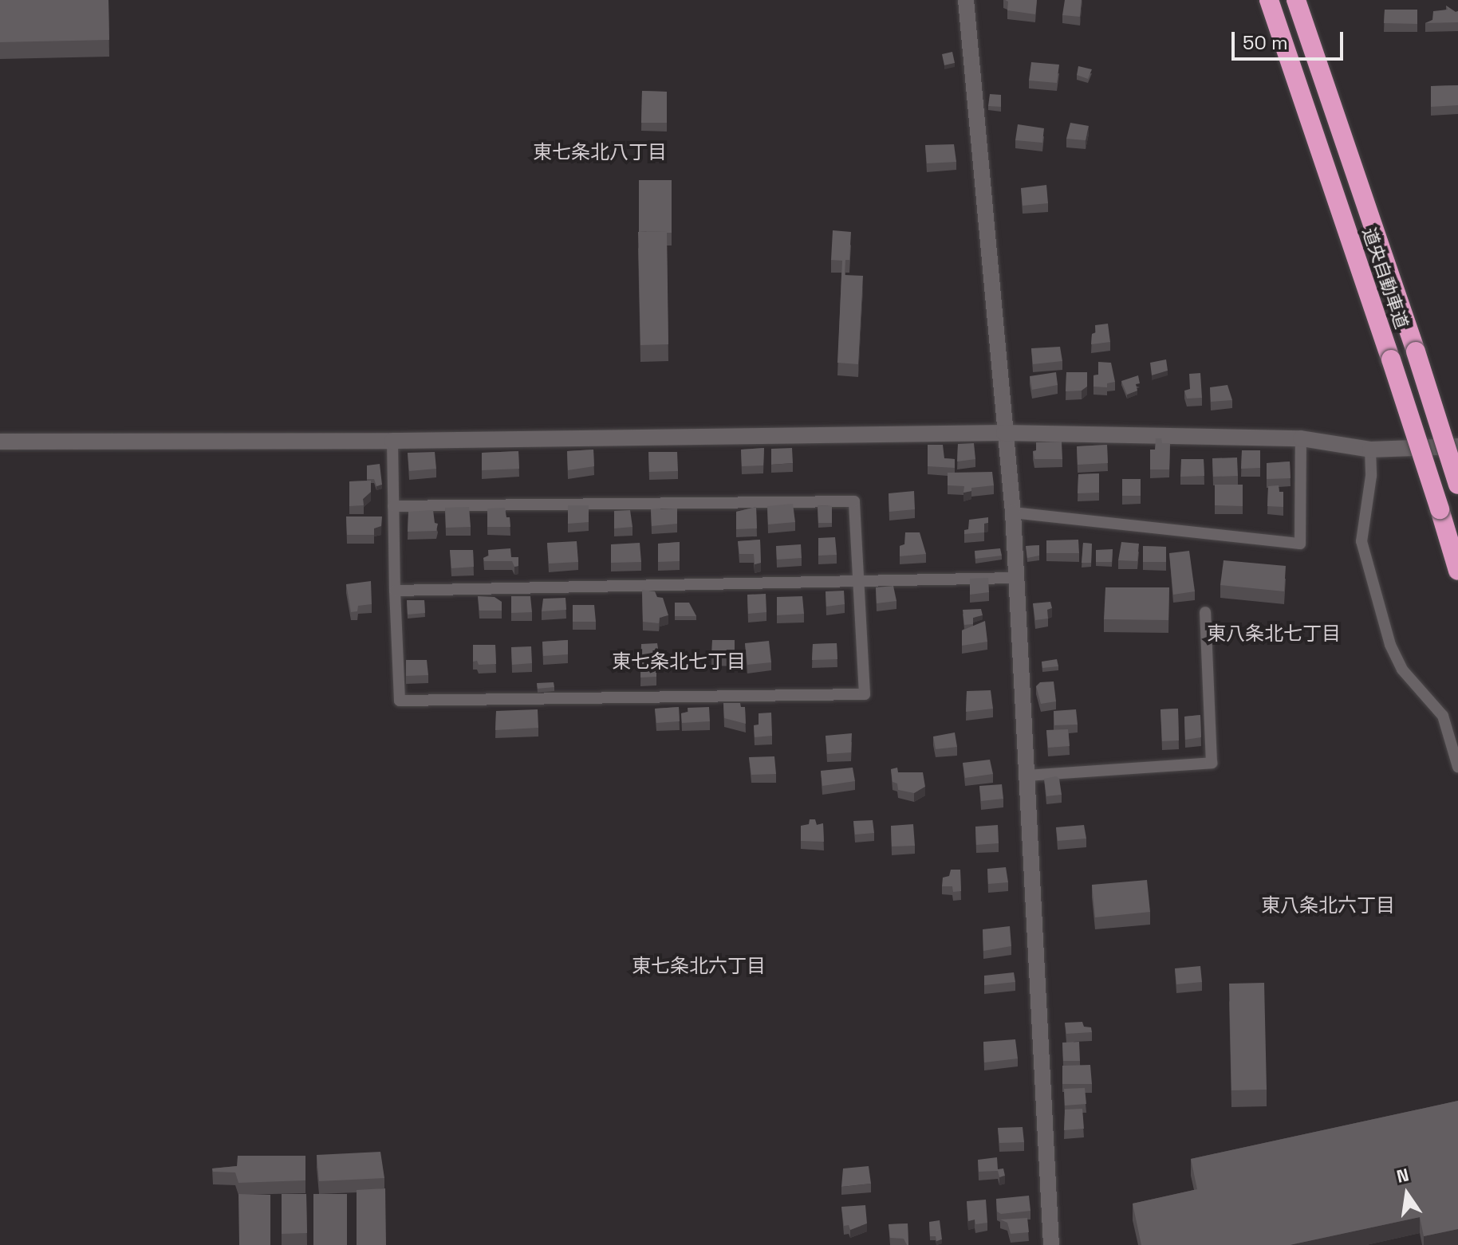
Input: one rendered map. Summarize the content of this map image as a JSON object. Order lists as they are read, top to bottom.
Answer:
{
  "streets": {
    "highway": ["道央自動車道"]
  },
  "districts": [
    "東七条北八丁目",
    "東八条北七丁目",
    "東七条北七丁目",
    "東八条北六丁目",
    "東七条北六丁目"
  ],
  "scale_bar": "50 m",
  "north": "top"
}
